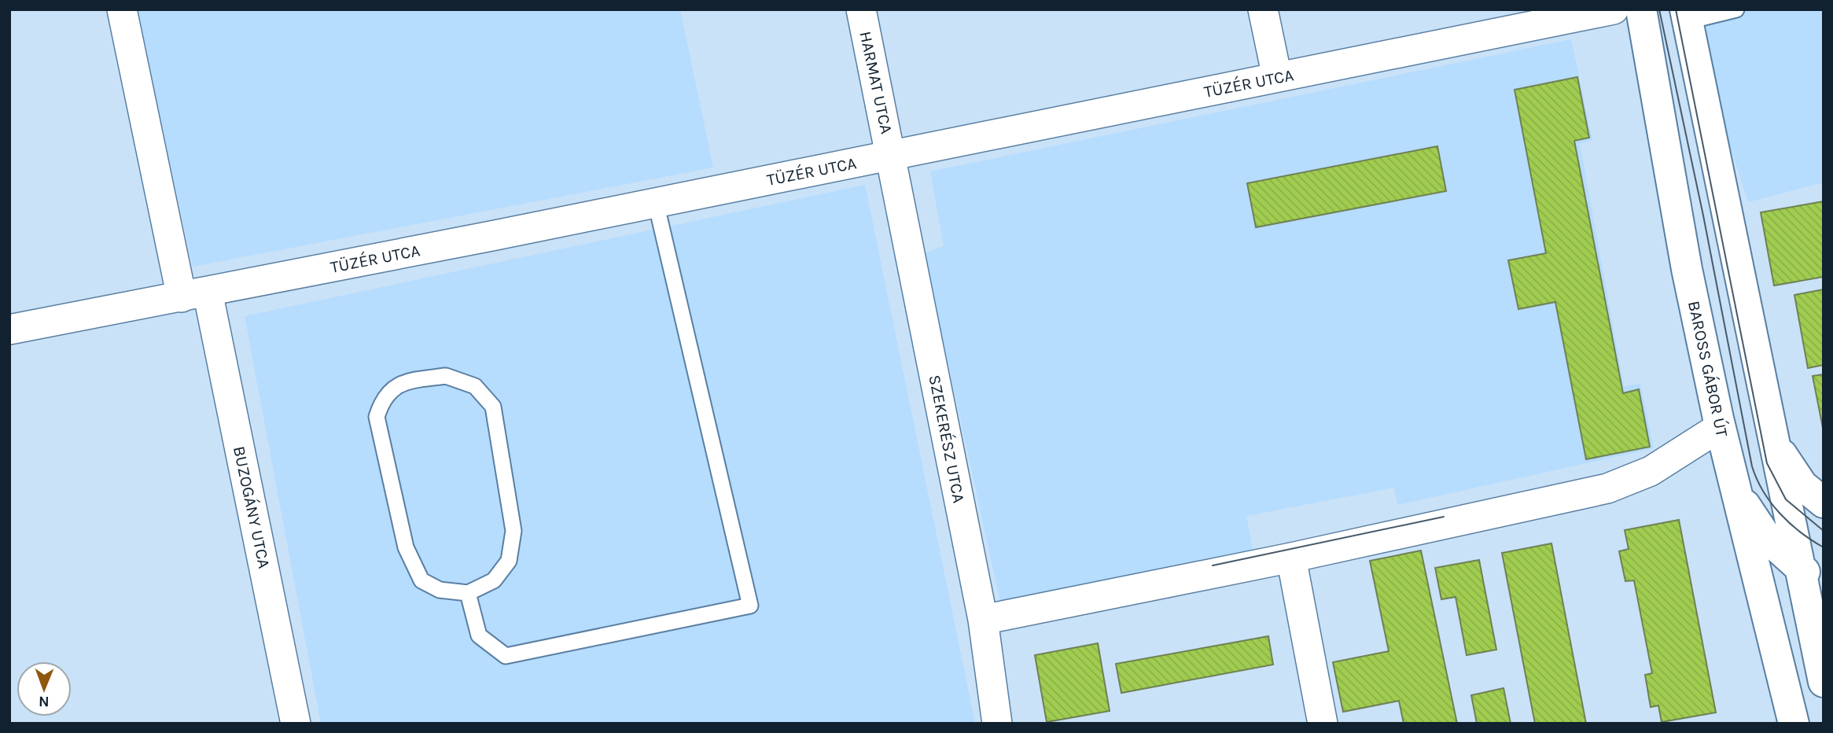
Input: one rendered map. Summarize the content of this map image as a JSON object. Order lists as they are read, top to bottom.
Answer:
{
  "streets": {
    "street": [
      "HARMAT UTCA",
      "TÜZÉR UTCA",
      "BAROSS GÁBOR ÚT",
      "SZEKERÉSZ UTCA",
      "BUZOGÁNY UTCA"
    ]
  },
  "crossings": [
    ["HARMAT UTCA", "TÜZÉR UTCA"],
    ["HARMAT UTCA", "SZEKERÉSZ UTCA"],
    ["TÜZÉR UTCA", "SZEKERÉSZ UTCA"],
    ["TÜZÉR UTCA", "BUZOGÁNY UTCA"]
  ],
  "north": "bottom"
}
